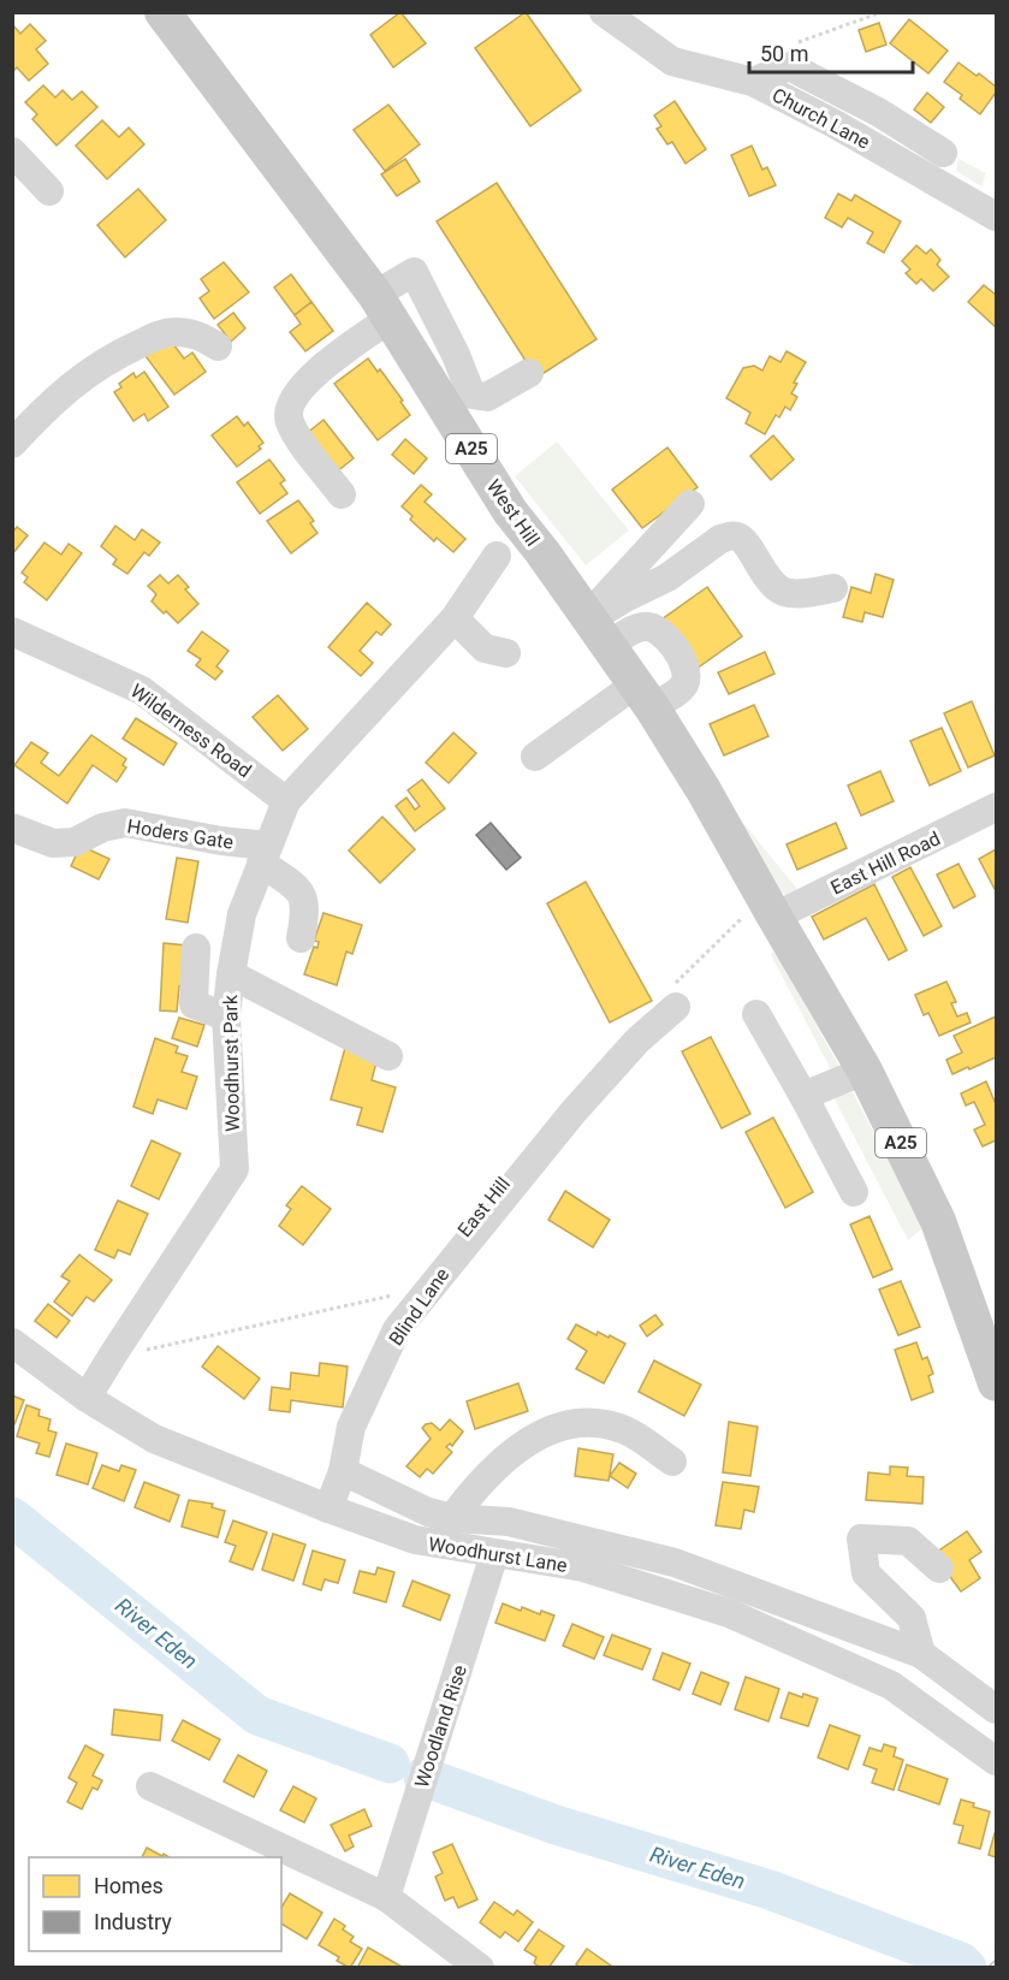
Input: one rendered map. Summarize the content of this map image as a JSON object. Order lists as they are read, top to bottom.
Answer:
{
  "streets": {
    "main road": ["A25", "West Hill"],
    "street": [
      "Church Lane",
      "Wilderness Road",
      "Hoders Gate",
      "East Hill Road",
      "Woodhurst Park",
      "Blind Lane",
      "Woodhurst Lane",
      "Woodland Rise"
    ]
  },
  "crossings": [
    ["A25", "West Hill"],
    ["A25", "East Hill Road"],
    ["West Hill", "East Hill Road"],
    ["Wilderness Road", "Woodhurst Park"],
    ["Hoders Gate", "Woodhurst Park"],
    ["Woodhurst Park", "Woodhurst Lane"],
    ["Blind Lane", "Woodhurst Lane"],
    ["Woodhurst Lane", "Woodland Rise"]
  ],
  "water": ["River Eden"],
  "legend": ["Homes", "Industry"],
  "scale_bar": "50 m"
}
